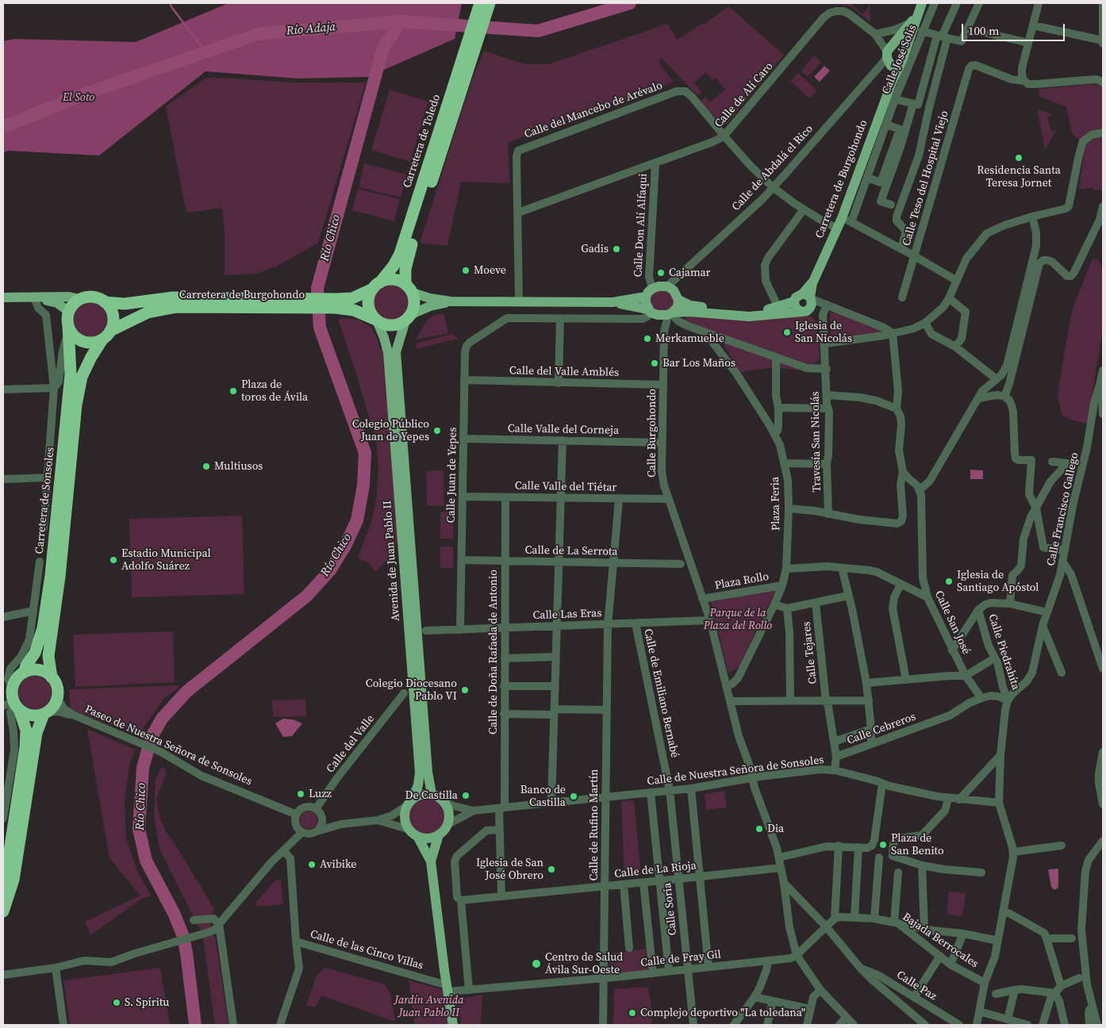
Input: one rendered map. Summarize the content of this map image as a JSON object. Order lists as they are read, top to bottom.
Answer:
{
  "streets": {
    "highway": ["Carretera de Toledo", "Carretera de Burgohondo", "Carretera de Sonsoles"],
    "main road": ["Avenida de Juan Pablo II"],
    "street": [
      "Calle José Solís",
      "Calle de Alí Caro",
      "Calle del Mancebo de Arévalo",
      "Calle de Abdalá el Rico",
      "Calle Teso del Hospital Viejo",
      "Calle Don Alí Alfaqui",
      "Calle del Valle Amblés",
      "Calle Valle del Corneja",
      "Calle Burgohondo",
      "Travesía San Nicolás",
      "Calle Juan de Yepes",
      "Calle Valle del Tiétar",
      "Plaza Feria",
      "Calle Francisco Gallego",
      "Calle de La Serrota",
      "Plaza Rollo",
      "Calle Las Eras",
      "Calle San José",
      "Calle de Doña Rafaela de Antonio",
      "Calle Piedrahíta",
      "Calle Tejares",
      "Calle de Emiliano Bernabé",
      "Calle Cebreros",
      "Calle del Valle",
      "Paseo de Nuestra Señora de Sonsoles",
      "Calle de Nuestra Señora de Sonsoles",
      "Calle de Rufino Martín",
      "Calle de La Rioja",
      "Calle Soria",
      "Bajada Berrocales",
      "Calle de las Cinco Villas",
      "Calle de Fray Gil",
      "Calle Paz"
    ]
  },
  "crossings": [
    ["Calle José Solís", "Carretera de Burgohondo"],
    ["Calle de Alí Caro", "Calle del Mancebo de Arévalo"],
    ["Calle de Alí Caro", "Calle de Abdalá el Rico"],
    ["Calle de Alí Caro", "Carretera de Burgohondo"],
    ["Calle de Alí Caro", "Calle Don Alí Alfaqui"],
    ["Carretera de Toledo", "Carretera de Burgohondo"],
    ["Carretera de Toledo", "Avenida de Juan Pablo II"],
    ["Calle de Abdalá el Rico", "Carretera de Burgohondo"],
    ["Calle de Abdalá el Rico", "Calle Don Alí Alfaqui"],
    ["Calle de Abdalá el Rico", "Calle Burgohondo"],
    ["Carretera de Burgohondo", "Carretera de Sonsoles"],
    ["Carretera de Burgohondo", "Avenida de Juan Pablo II"],
    ["Calle Don Alí Alfaqui", "Calle Burgohondo"],
    ["Calle del Valle Amblés", "Calle Burgohondo"],
    ["Calle del Valle Amblés", "Calle Juan de Yepes"],
    ["Calle Valle del Corneja", "Calle Burgohondo"],
    ["Calle Valle del Corneja", "Calle Juan de Yepes"],
    ["Calle Burgohondo", "Calle Valle del Tiétar"],
    ["Calle Burgohondo", "Plaza Rollo"],
    ["Travesía San Nicolás", "Plaza Feria"],
    ["Calle Juan de Yepes", "Calle Valle del Tiétar"],
    ["Calle Juan de Yepes", "Calle de La Serrota"],
    ["Calle Juan de Yepes", "Calle Las Eras"],
    ["Calle Valle del Tiétar", "Calle de Doña Rafaela de Antonio"],
    ["Calle Valle del Tiétar", "Calle de Rufino Martín"],
    ["Carretera de Sonsoles", "Paseo de Nuestra Señora de Sonsoles"],
    ["Plaza Feria", "Plaza Rollo"],
    ["Calle Francisco Gallego", "Calle Piedrahíta"],
    ["Calle de La Serrota", "Calle de Doña Rafaela de Antonio"],
    ["Calle de La Serrota", "Calle de Rufino Martín"],
    ["Avenida de Juan Pablo II", "Calle de Nuestra Señora de Sonsoles"],
    ["Plaza Rollo", "Calle Las Eras"],
    ["Plaza Rollo", "Calle de Nuestra Señora de Sonsoles"],
    ["Plaza Rollo", "Calle de La Rioja"],
    ["Plaza Rollo", "Calle de Fray Gil"],
    ["Calle Las Eras", "Calle de Doña Rafaela de Antonio"],
    ["Calle Las Eras", "Calle de Emiliano Bernabé"],
    ["Calle Las Eras", "Calle de Rufino Martín"],
    ["Calle San José", "Calle Cebreros"],
    ["Calle de Doña Rafaela de Antonio", "Calle de Nuestra Señora de Sonsoles"],
    ["Calle de Doña Rafaela de Antonio", "Calle de La Rioja"],
    ["Calle Tejares", "Calle Cebreros"],
    ["Calle Tejares", "Calle de Nuestra Señora de Sonsoles"],
    ["Calle de Emiliano Bernabé", "Calle de Nuestra Señora de Sonsoles"],
    ["Calle de Emiliano Bernabé", "Calle Soria"],
    ["Calle del Valle", "Paseo de Nuestra Señora de Sonsoles"],
    ["Calle de Nuestra Señora de Sonsoles", "Calle de Rufino Martín"],
    ["Calle de Nuestra Señora de Sonsoles", "Calle Soria"],
    ["Calle de Rufino Martín", "Calle de La Rioja"],
    ["Calle de Rufino Martín", "Calle de Fray Gil"],
    ["Calle de La Rioja", "Calle Soria"],
    ["Calle Soria", "Calle de Fray Gil"],
    ["Calle de las Cinco Villas", "Calle de Fray Gil"]
  ],
  "water": ["Río Adaja", "Río Chico"],
  "parks": ["El Soto", "Parque de la Plaza del Rollo", "Jardín Avenida Juan Pablo II"],
  "places": [
    "Residencia Santa Teresa Jornet",
    "Gadis",
    "Moeve",
    "Cajamar",
    "Iglesia de San Nicolás",
    "Merkamueble",
    "Bar Los Maños",
    "Plaza de toros de Ávila",
    "Colegio Público Juan de Yepes",
    "Multiusos",
    "Estadio Municipal Adolfo Suárez",
    "Iglesia de Santiago Apóstol",
    "Colegio Diocesano Pablo VI",
    "Luzz",
    "De Castilla",
    "Banco de Castilla",
    "Dia",
    "Plaza de San Benito",
    "Avibike",
    "Iglesia de San José Obrero",
    "Centro de Salud Ávila Sur-Oeste",
    "S. Spíritu",
    "Complejo deportivo \"La toledana\""
  ],
  "scale_bar": "100 m"
}
